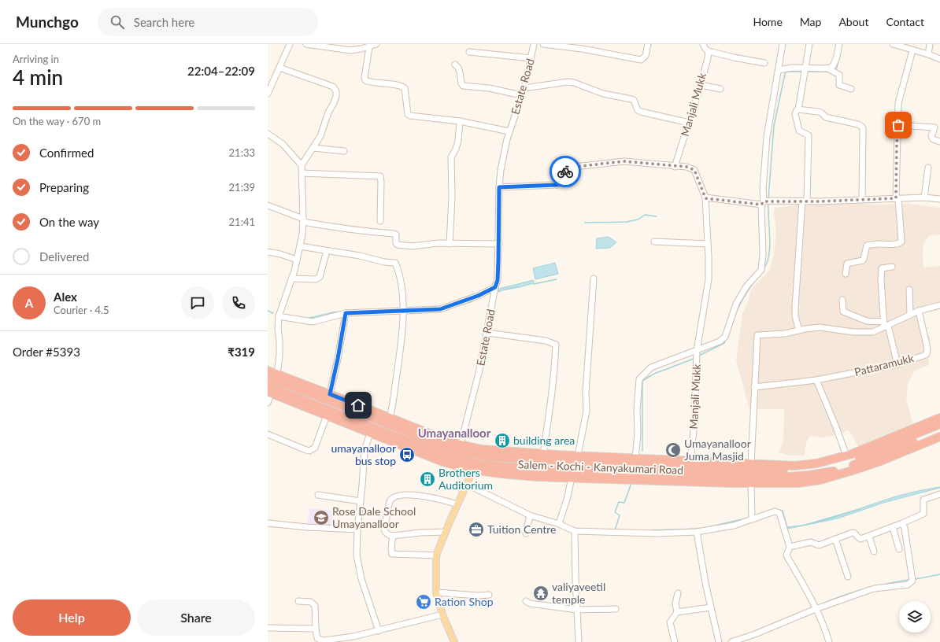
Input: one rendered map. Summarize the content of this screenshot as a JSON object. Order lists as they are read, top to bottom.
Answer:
{
  "streets": {
    "highway": ["Salem - Kochi - Kanyakumari Road"],
    "street": ["Estate Road", "Manjali Mukk", "Pattaramukk"]
  },
  "crossings": [
    ["Estate Road", "Salem - Kochi - Kanyakumari Road"],
    ["Manjali Mukk", "Salem - Kochi - Kanyakumari Road"]
  ],
  "districts": ["Umayanalloor"],
  "places": {
    "building": ["building area", "Brothers Auditorium"],
    "mosque": ["Umayanalloor Juma Masjid"],
    "bus stop": ["umayanalloor bus stop"],
    "school or university": ["Rose Dale School Umayanalloor"],
    "office": ["Tuition Centre"],
    "temple": ["valiyaveetil temple"],
    "supermarket": ["Ration Shop"]
  },
  "page": {
    "header": "Munchgo",
    "search": "Search here",
    "nav": [
      "Home",
      "Map",
      "About",
      "Contact"
    ],
    "heading": ["4 min", "Arriving in", "22:04–22:09"],
    "panel": [
      "Alex",
      "Courier · 4.5",
      "Order #5393",
      "₹319"
    ],
    "bar": "On the way · 670 m",
    "list": [
      ["Confirmed", "21:33"],
      ["Preparing", "21:39"],
      ["On the way", "21:41"],
      "Delivered"
    ],
    "round": "A",
    "buttons": ["Help", "Share"]
  }
}
